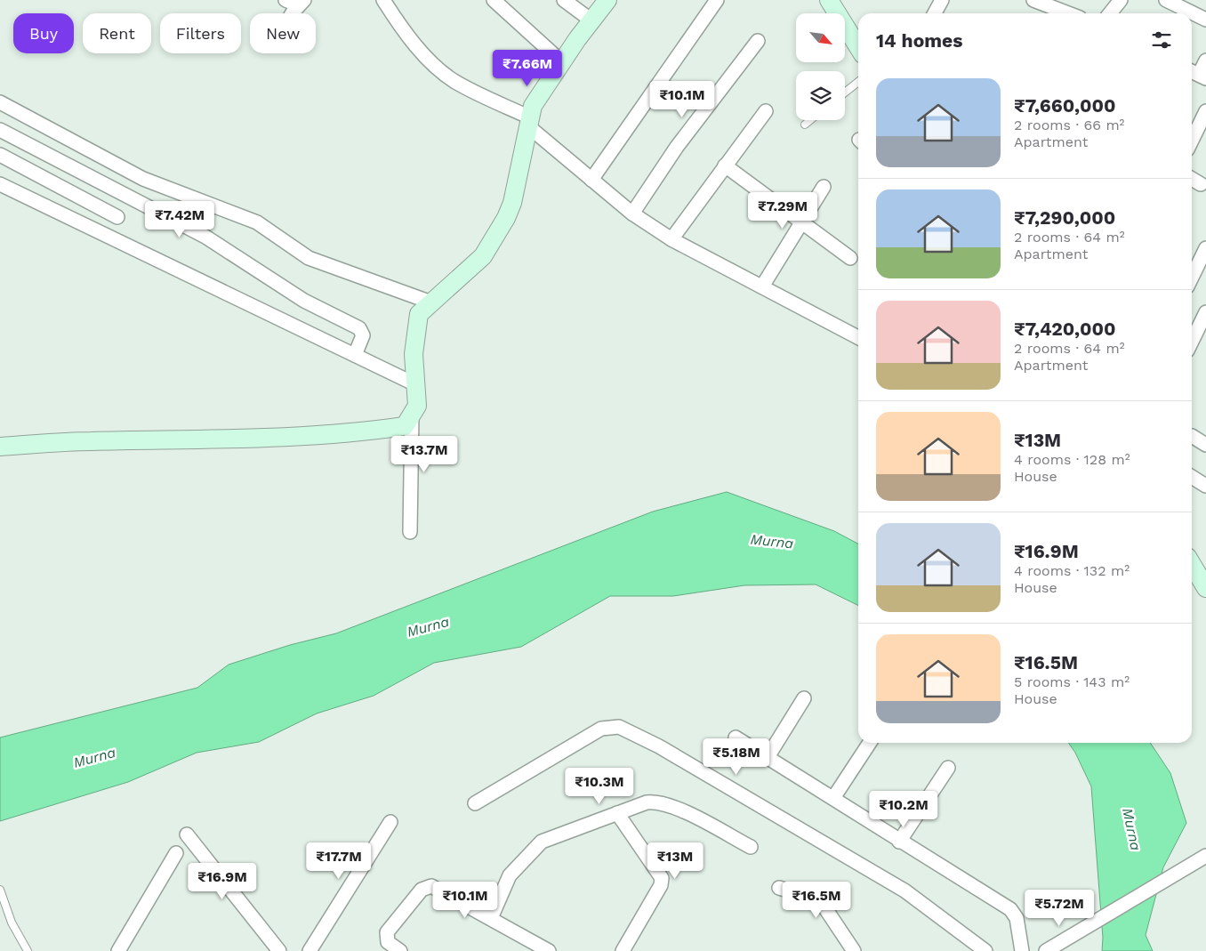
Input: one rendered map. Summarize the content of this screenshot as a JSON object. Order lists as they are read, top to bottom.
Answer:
{
  "water": ["Murna"],
  "north": "bottom right",
  "page": {
    "chip": [
      "Buy",
      "Rent",
      "Filters",
      "New"
    ],
    "heading": "14 homes",
    "price": [
      "₹7.66M",
      "₹10.1M",
      "₹7.29M",
      "₹7.42M",
      "₹13.7M",
      "₹5.18M",
      "₹10.3M",
      "₹10.2M",
      "₹17.7M",
      "₹13M",
      "₹16.9M",
      "₹10.1M",
      "₹16.5M",
      "₹5.72M"
    ],
    "list": [
      {
        "name": "₹7,660,000",
        "note": "2 rooms · 66 m² · Apartment"
      },
      {
        "name": "₹7,290,000",
        "note": "2 rooms · 64 m² · Apartment"
      },
      {
        "name": "₹7,420,000",
        "note": "2 rooms · 64 m² · Apartment"
      },
      {
        "name": "₹13M",
        "note": "4 rooms · 128 m² · House"
      },
      {
        "name": "₹16.9M",
        "note": "4 rooms · 132 m² · House"
      },
      {
        "name": "₹16.5M",
        "note": "5 rooms · 143 m² · House"
      }
    ]
  }
}
